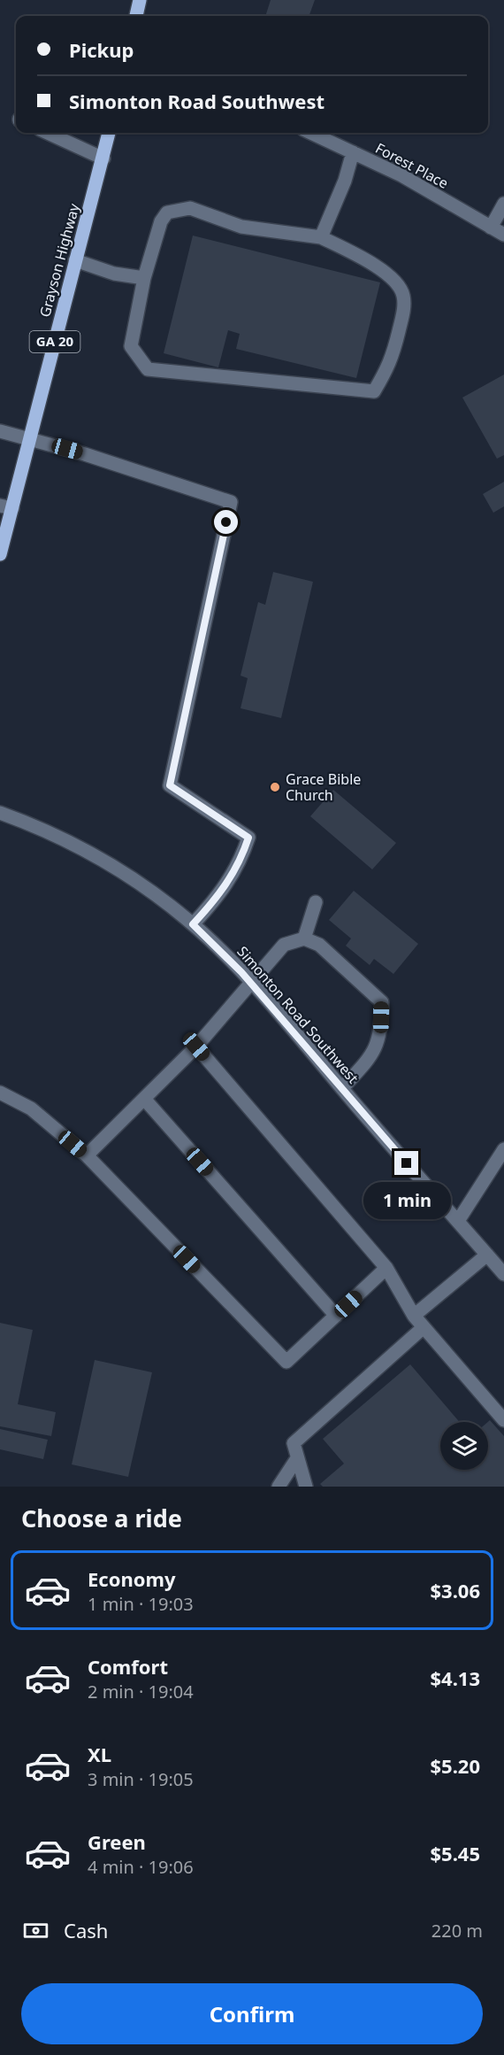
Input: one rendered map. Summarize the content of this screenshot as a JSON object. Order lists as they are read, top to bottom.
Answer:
{
  "streets": {
    "main road": ["Grayson Highway", "GA 20"],
    "street": ["Forest Place", "Simonton Road Southwest"]
  },
  "places": ["Grace Bible Church"],
  "page": {
    "banner": ["Pickup", "Simonton Road Southwest"],
    "bubble": "1 min",
    "heading": "Choose a ride",
    "list": [
      {
        "name": "Economy",
        "note": "1 min · 19:03",
        "value": "$3.06"
      },
      {
        "name": "Comfort",
        "note": "2 min · 19:04",
        "value": "$4.13"
      },
      {
        "name": "XL",
        "note": "3 min · 19:05",
        "value": "$5.20"
      },
      {
        "name": "Green",
        "note": "4 min · 19:06",
        "value": "$5.45"
      }
    ],
    "pay": ["Cash", "220 m"],
    "buttons": "Confirm"
  }
}
